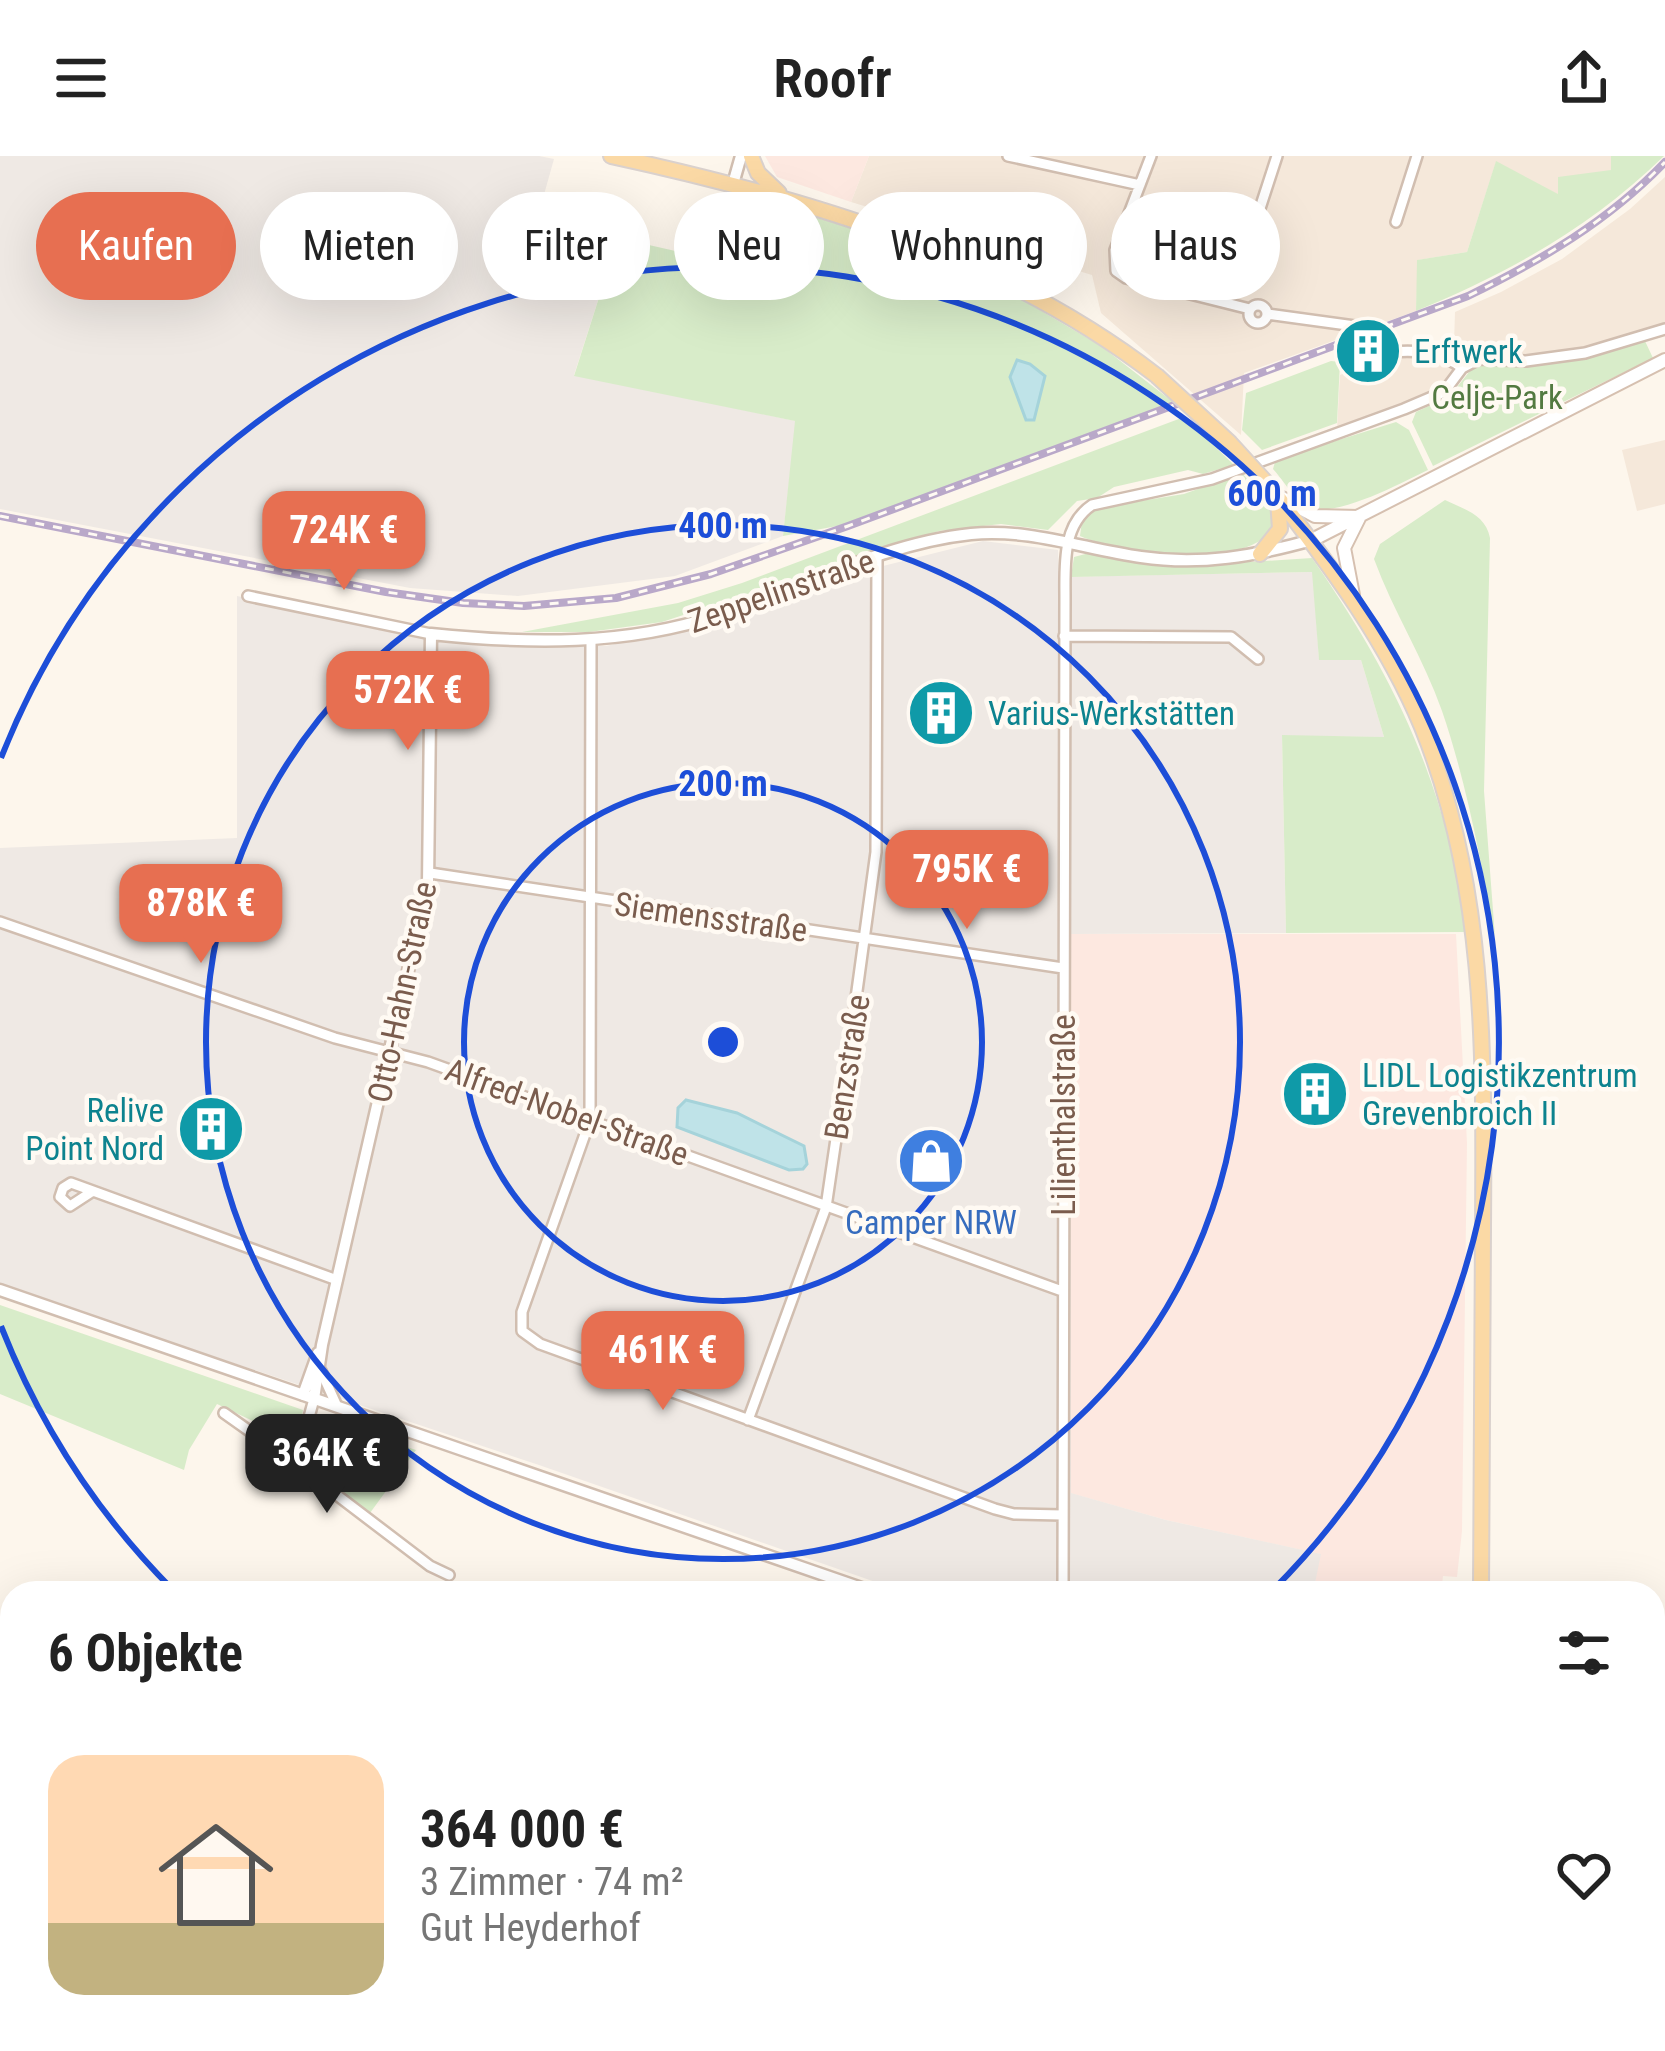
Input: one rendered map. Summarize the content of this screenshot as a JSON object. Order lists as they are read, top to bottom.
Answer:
{
  "streets": {
    "street": [
      "Zeppelinstraße",
      "Siemensstraße",
      "Otto-Hahn-Straße",
      "Benzstraße",
      "Alfred-Nobel-Straße",
      "Lilienthalstraße"
    ]
  },
  "crossings": [
    ["Zeppelinstraße", "Otto-Hahn-Straße"],
    ["Zeppelinstraße", "Benzstraße"],
    ["Zeppelinstraße", "Lilienthalstraße"],
    ["Siemensstraße", "Otto-Hahn-Straße"],
    ["Siemensstraße", "Benzstraße"],
    ["Siemensstraße", "Lilienthalstraße"],
    ["Otto-Hahn-Straße", "Alfred-Nobel-Straße"],
    ["Benzstraße", "Alfred-Nobel-Straße"],
    ["Alfred-Nobel-Straße", "Lilienthalstraße"]
  ],
  "parks": ["Celje-Park"],
  "places": {
    "building": [
      "Erftwerk",
      "Varius-Werkstätten",
      "LIDL Logistikzentrum Grevenbroich II",
      "Relive Point Nord"
    ],
    "shop": ["Camper NRW"]
  },
  "page": {
    "header": "Roofr",
    "chip": [
      "Kaufen",
      "Mieten",
      "Filter",
      "Neu",
      "Wohnung",
      "Haus"
    ],
    "price": [
      "724K €",
      "572K €",
      "795K €",
      "878K €",
      "461K €",
      "364K €"
    ],
    "heading": "6 Objekte",
    "list": [
      {
        "name": "364 000 €",
        "note": "3 Zimmer · 74 m² · Gut Heyderhof"
      }
    ]
  },
  "rings": ["600 m", "400 m", "200 m"]
}
